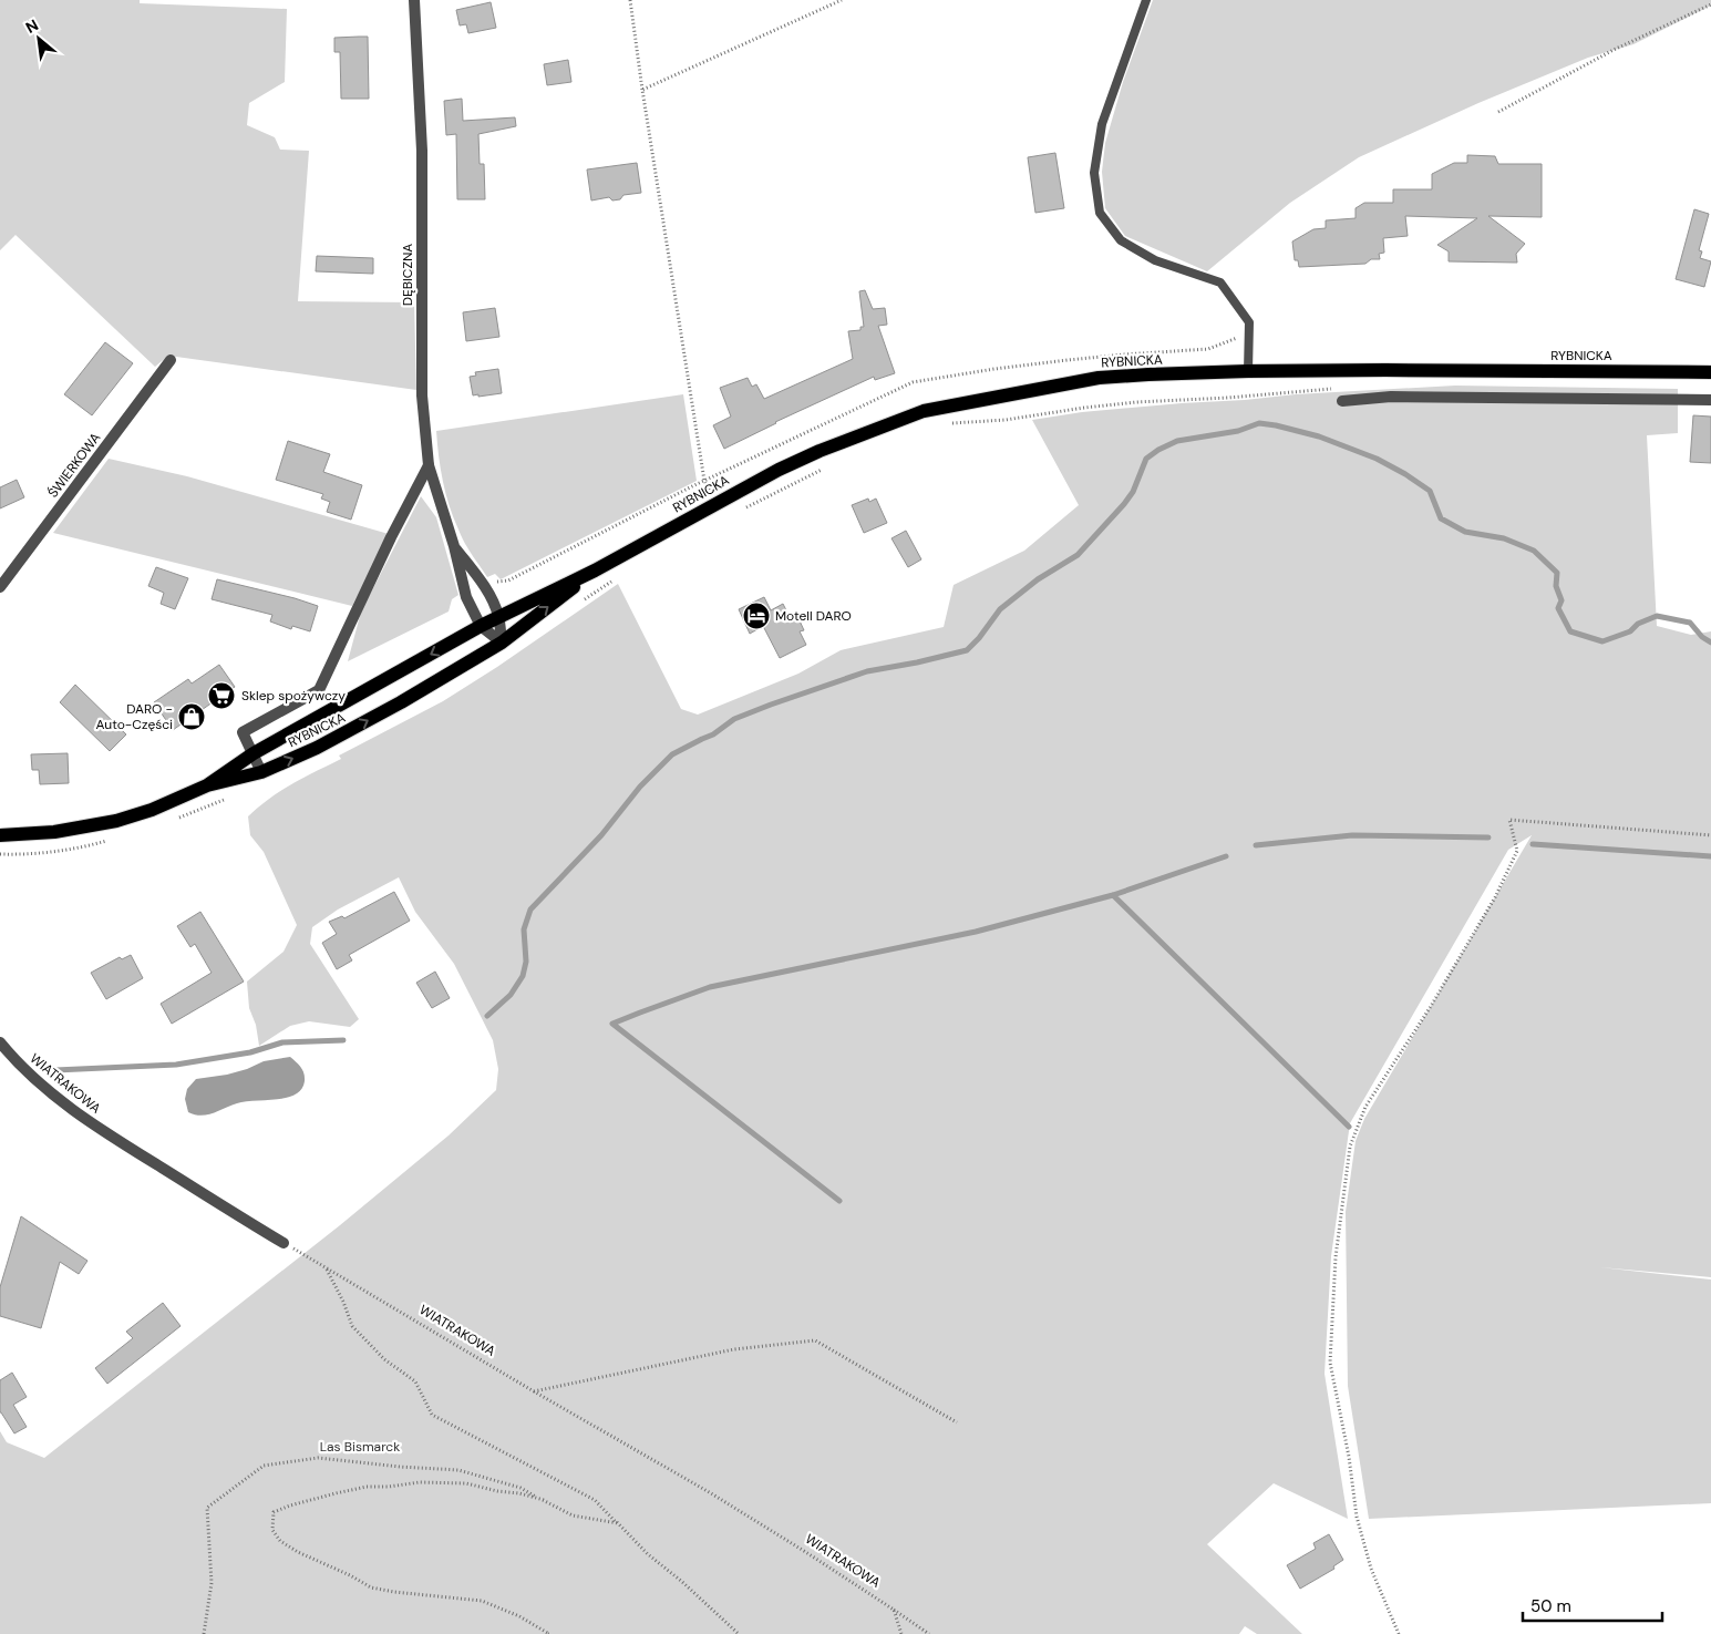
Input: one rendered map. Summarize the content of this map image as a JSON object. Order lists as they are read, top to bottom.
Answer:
{
  "streets": {
    "main road": ["RYBNICKA"],
    "street": ["DĘBICZNA", "ŚWIERKOWA", "WIATRAKOWA"]
  },
  "crossings": [
    ["DĘBICZNA", "RYBNICKA"]
  ],
  "parks": ["Las Bismarck"],
  "places": {
    "hotel": ["Motell DARO"],
    "supermarket": ["Sklep spożywczy"],
    "shop": ["DARO - Auto-Części"]
  },
  "scale_bar": "50 m",
  "north": "top left"
}
